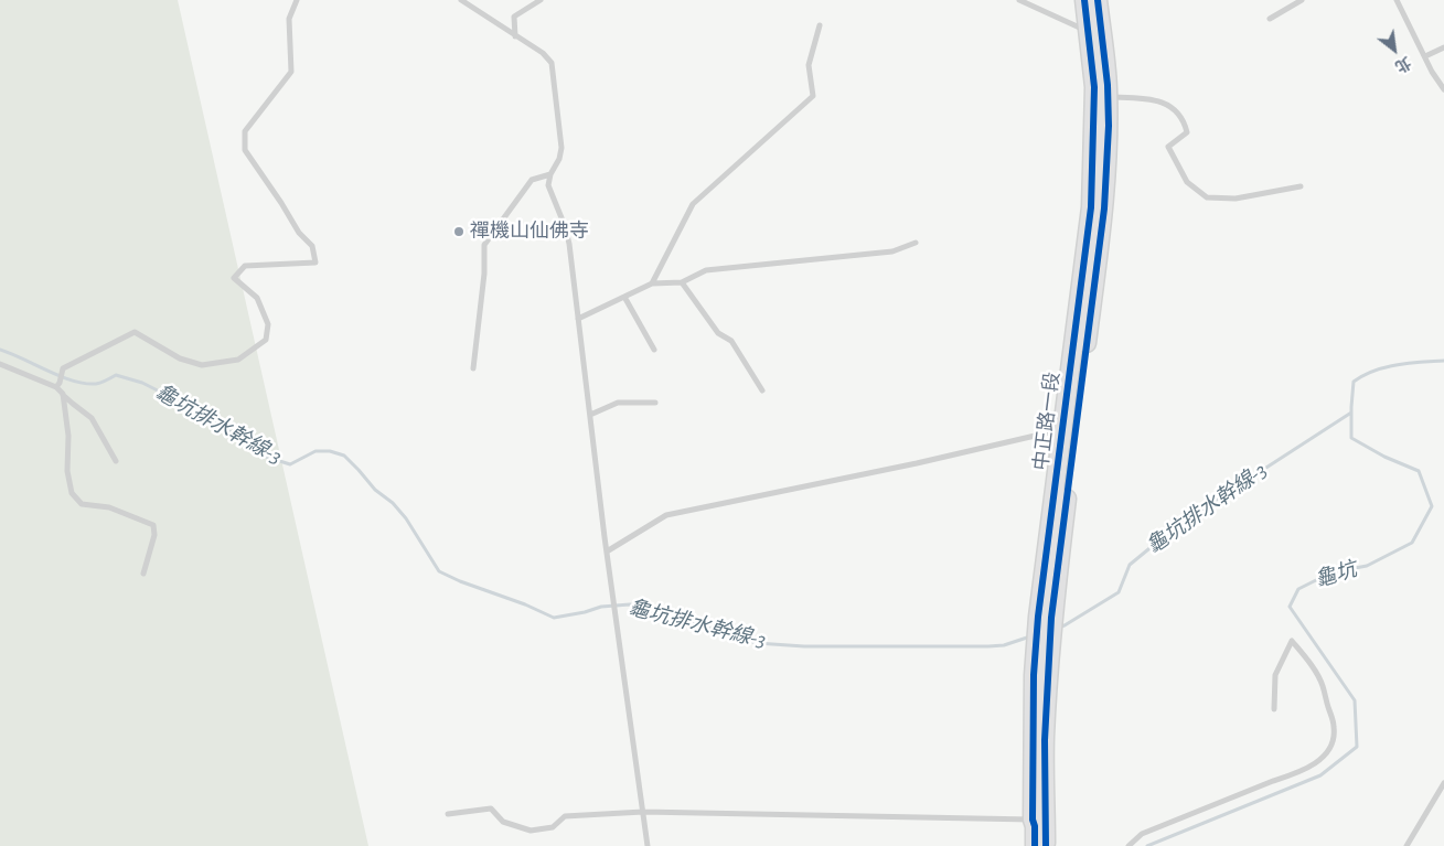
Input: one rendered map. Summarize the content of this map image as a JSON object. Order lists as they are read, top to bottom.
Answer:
{
  "streets": {
    "main road": ["中正路一段"]
  },
  "water": ["龜坑排水幹線-3", "龜坑"],
  "places": ["禪機山仙佛寺"],
  "north": "bottom right"
}
